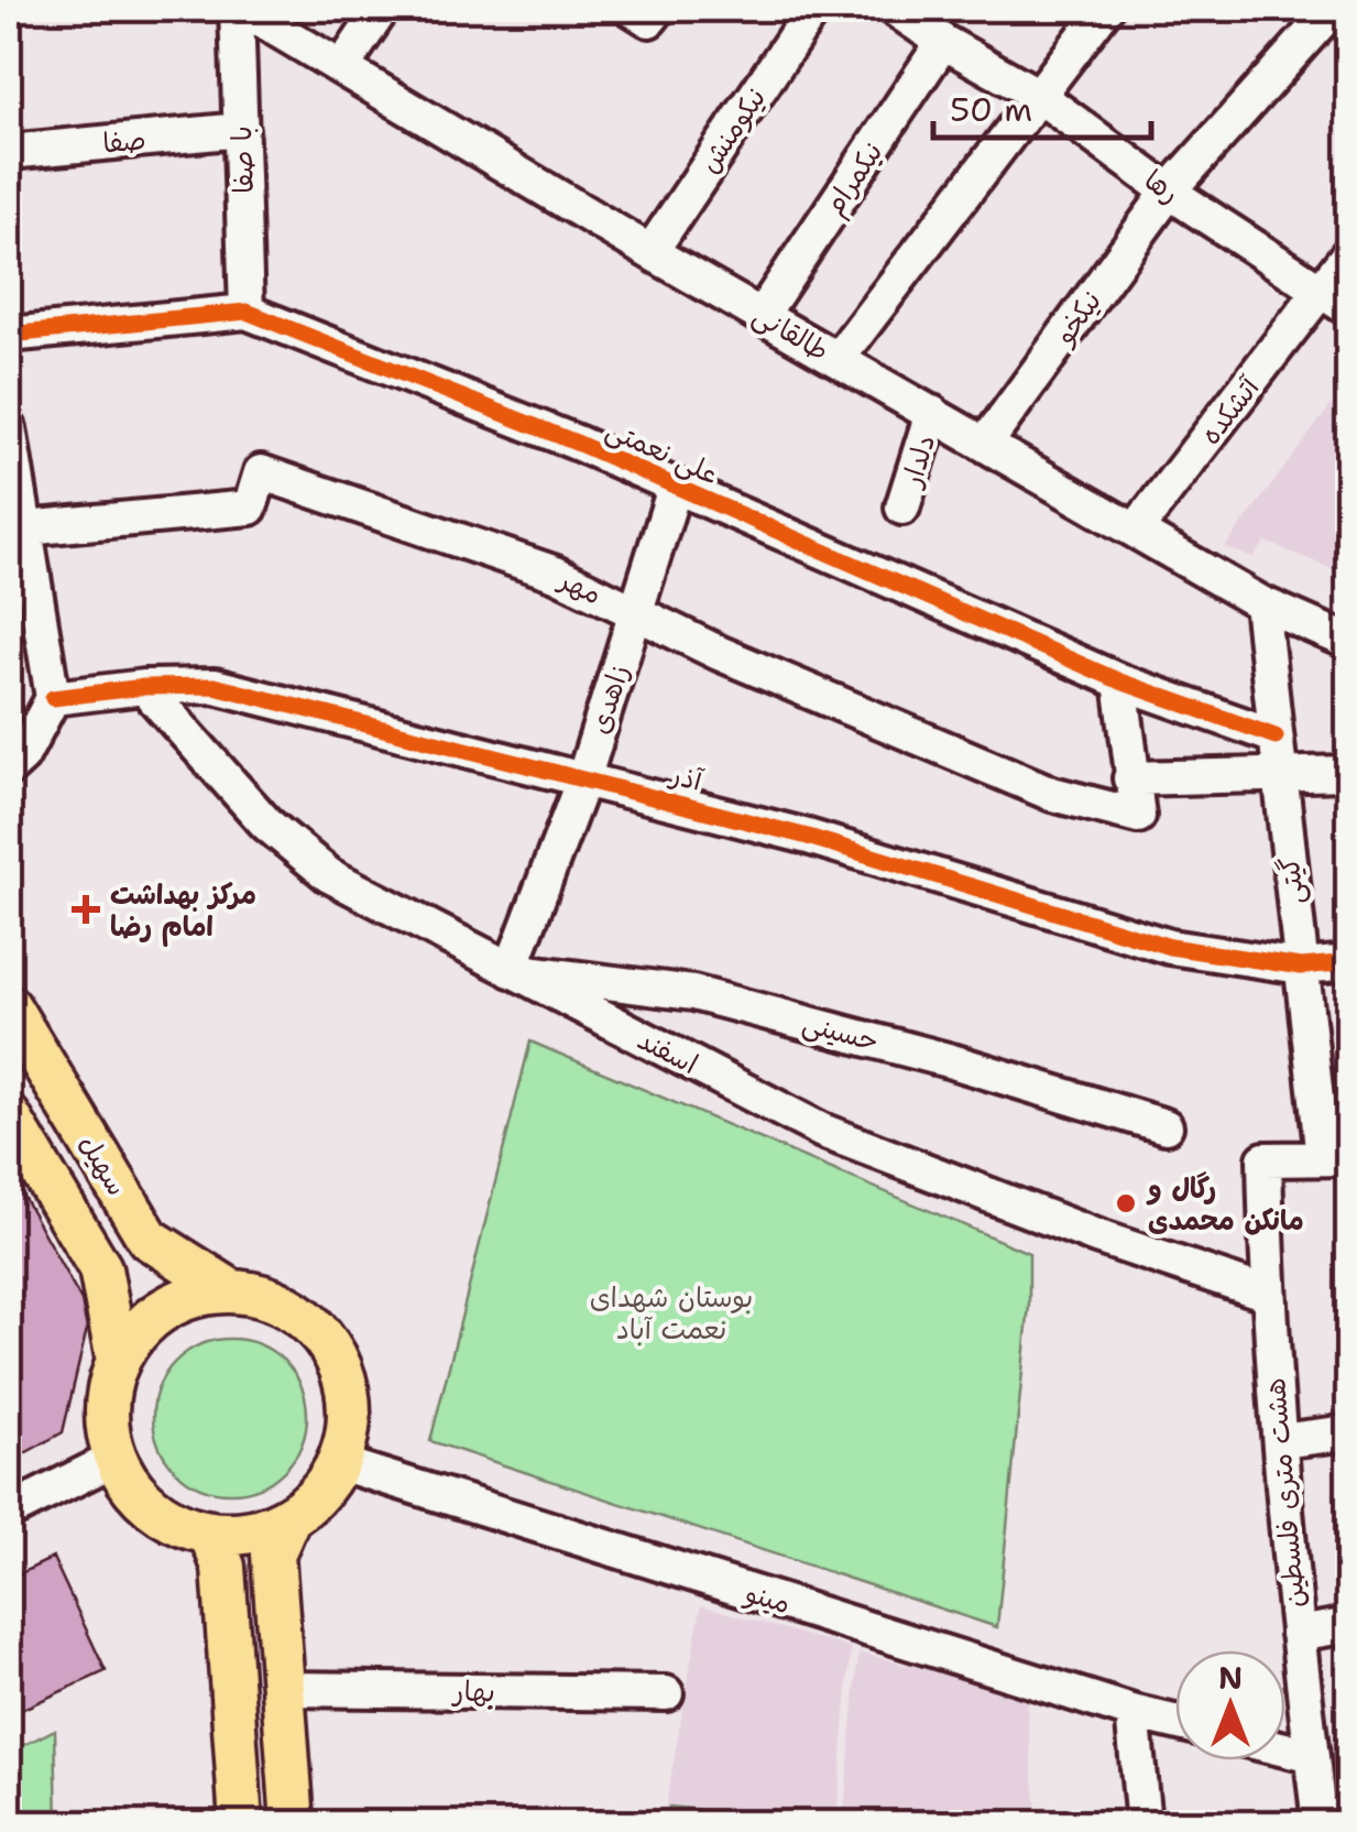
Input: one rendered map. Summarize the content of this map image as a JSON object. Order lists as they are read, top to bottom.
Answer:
{
  "streets": {
    "main road": ["سهیل"],
    "street": [
      "نیکومنش",
      "صفا",
      "با صفا",
      "نیکمرام",
      "رها",
      "نیکخو",
      "طالقانی",
      "آتشکده",
      "علی نعمتی",
      "دلدار",
      "مهر",
      "زاهدی",
      "آذر",
      "گیتی",
      "حسینی",
      "اسفند",
      "هشت متری فلسطین",
      "مینو",
      "بهار"
    ]
  },
  "crossings": [
    ["نیکومنش", "طالقانی"],
    ["صفا", "با صفا"],
    ["با صفا", "طالقانی"],
    ["با صفا", "علی نعمتی"],
    ["نیکمرام", "رها"],
    ["نیکمرام", "طالقانی"],
    ["رها", "نیکخو"],
    ["رها", "آتشکده"],
    ["نیکخو", "طالقانی"],
    ["طالقانی", "آتشکده"],
    ["طالقانی", "دلدار"],
    ["طالقانی", "گیتی"],
    ["علی نعمتی", "زاهدی"],
    ["علی نعمتی", "گیتی"],
    ["مهر", "زاهدی"],
    ["زاهدی", "آذر"],
    ["زاهدی", "حسینی"],
    ["زاهدی", "اسفند"],
    ["آذر", "گیتی"],
    ["آذر", "اسفند"],
    ["گیتی", "هشت متری فلسطین"],
    ["حسینی", "اسفند"],
    ["اسفند", "هشت متری فلسطین"],
    ["سهیل", "مینو"]
  ],
  "parks": ["بوستان شهدای نعمت آباد"],
  "places": {
    "health": ["مرکز بهداشت امام رضا"],
    "other": ["رگال و مانکن محمدی"]
  },
  "scale_bar": "50 m",
  "north": "top"
}
